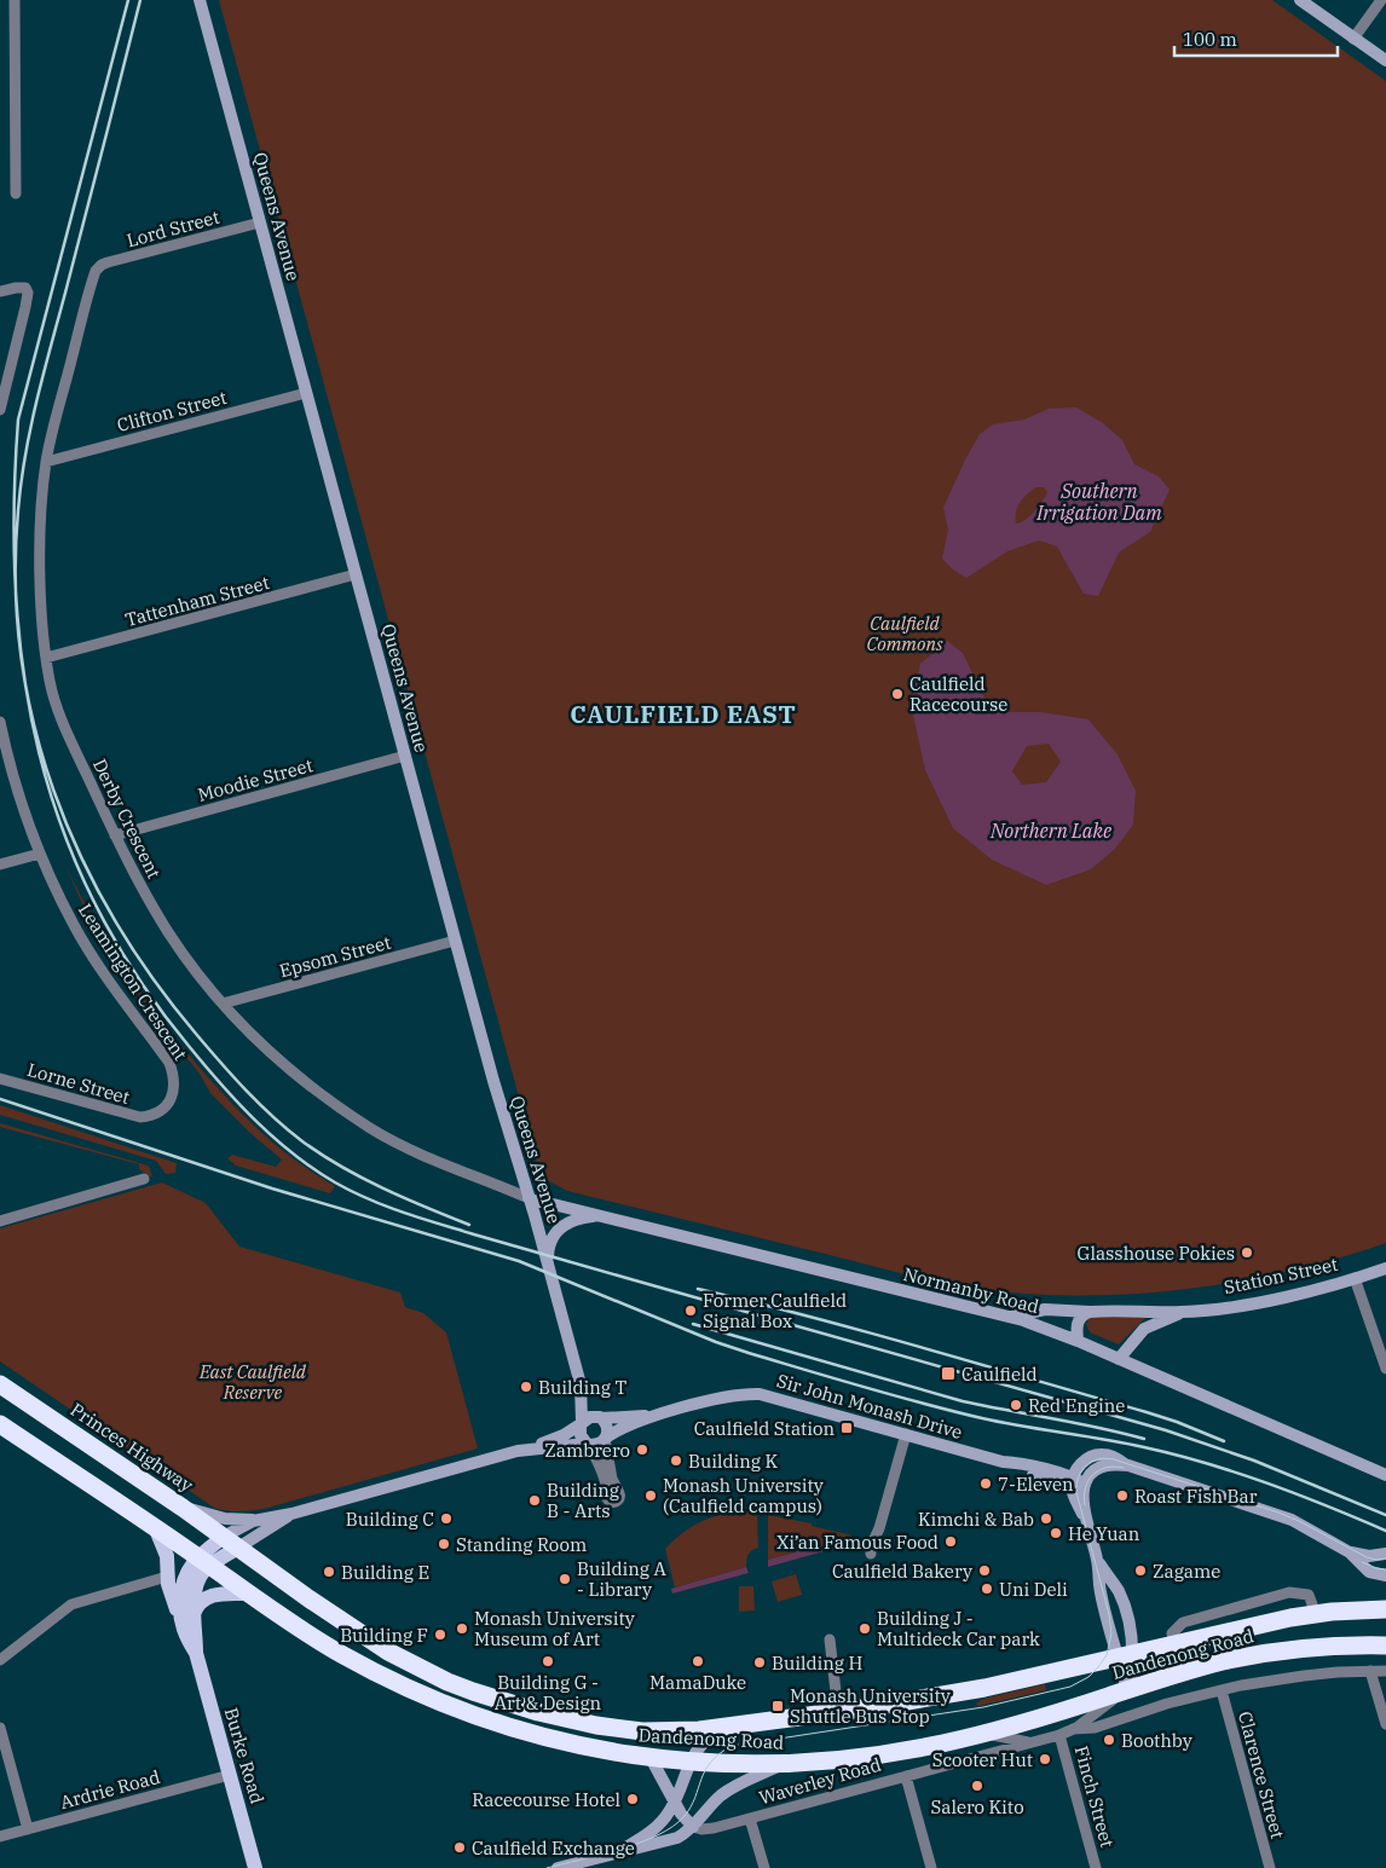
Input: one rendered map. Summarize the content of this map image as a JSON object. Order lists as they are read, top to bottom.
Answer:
{
  "streets": {
    "highway": ["Princes Highway", "Dandenong Road"],
    "main road": ["Burke Road"],
    "street": [
      "Queens Avenue",
      "Lord Street",
      "Clifton Street",
      "Tattenham Street",
      "Moodie Street",
      "Derby Crescent",
      "Epsom Street",
      "Leamington Crescent",
      "Lorne Street",
      "Station Street",
      "Normanby Road",
      "Sir John Monash Drive",
      "Clarence Street",
      "Waverley Road",
      "Ardrie Road",
      "Finch Street"
    ]
  },
  "crossings": [
    ["Queens Avenue", "Lord Street"],
    ["Queens Avenue", "Clifton Street"],
    ["Queens Avenue", "Tattenham Street"],
    ["Queens Avenue", "Moodie Street"],
    ["Queens Avenue", "Derby Crescent"],
    ["Queens Avenue", "Epsom Street"],
    ["Queens Avenue", "Normanby Road"],
    ["Queens Avenue", "Sir John Monash Drive"],
    ["Lord Street", "Derby Crescent"],
    ["Clifton Street", "Derby Crescent"],
    ["Tattenham Street", "Derby Crescent"],
    ["Moodie Street", "Derby Crescent"],
    ["Derby Crescent", "Epsom Street"],
    ["Derby Crescent", "Normanby Road"],
    ["Leamington Crescent", "Lorne Street"],
    ["Station Street", "Normanby Road"],
    ["Princes Highway", "Dandenong Road"],
    ["Princes Highway", "Burke Road"],
    ["Dandenong Road", "Burke Road"],
    ["Dandenong Road", "Waverley Road"],
    ["Burke Road", "Ardrie Road"],
    ["Waverley Road", "Finch Street"]
  ],
  "districts": ["CAULFIELD EAST"],
  "water": ["Southern Irrigation Dam", "Northern Lake"],
  "parks": ["Caulfield Commons", "East Caulfield Reserve"],
  "places": {
    "other": [
      "Caulfield Racecourse",
      "Glasshouse Pokies",
      "Former Caulfield Signal Box",
      "Building T",
      "Red Engine",
      "Zambrero",
      "Building K",
      "7-Eleven",
      "Monash University (Caulfield campus)",
      "Roast Fish Bar",
      "Building B - Arts",
      "Building C",
      "Kimchi & Bab",
      "He Yuan",
      "Xi’an Famous Food",
      "Standing Room",
      "Caulfield Bakery",
      "Zagame",
      "Building E",
      "Building A - Library",
      "Uni Deli",
      "Monash University Museum of Art",
      "Building J - Multideck Car park",
      "Building F",
      "Building G - Art & Design",
      "MamaDuke",
      "Building H",
      "Boothby",
      "Scooter Hut",
      "Salero Kito",
      "Racecourse Hotel",
      "Caulfield Exchange"
    ],
    "transit": ["Caulfield", "Caulfield Station", "Monash University Shuttle Bus Stop"]
  },
  "scale_bar": "100 m"
}
